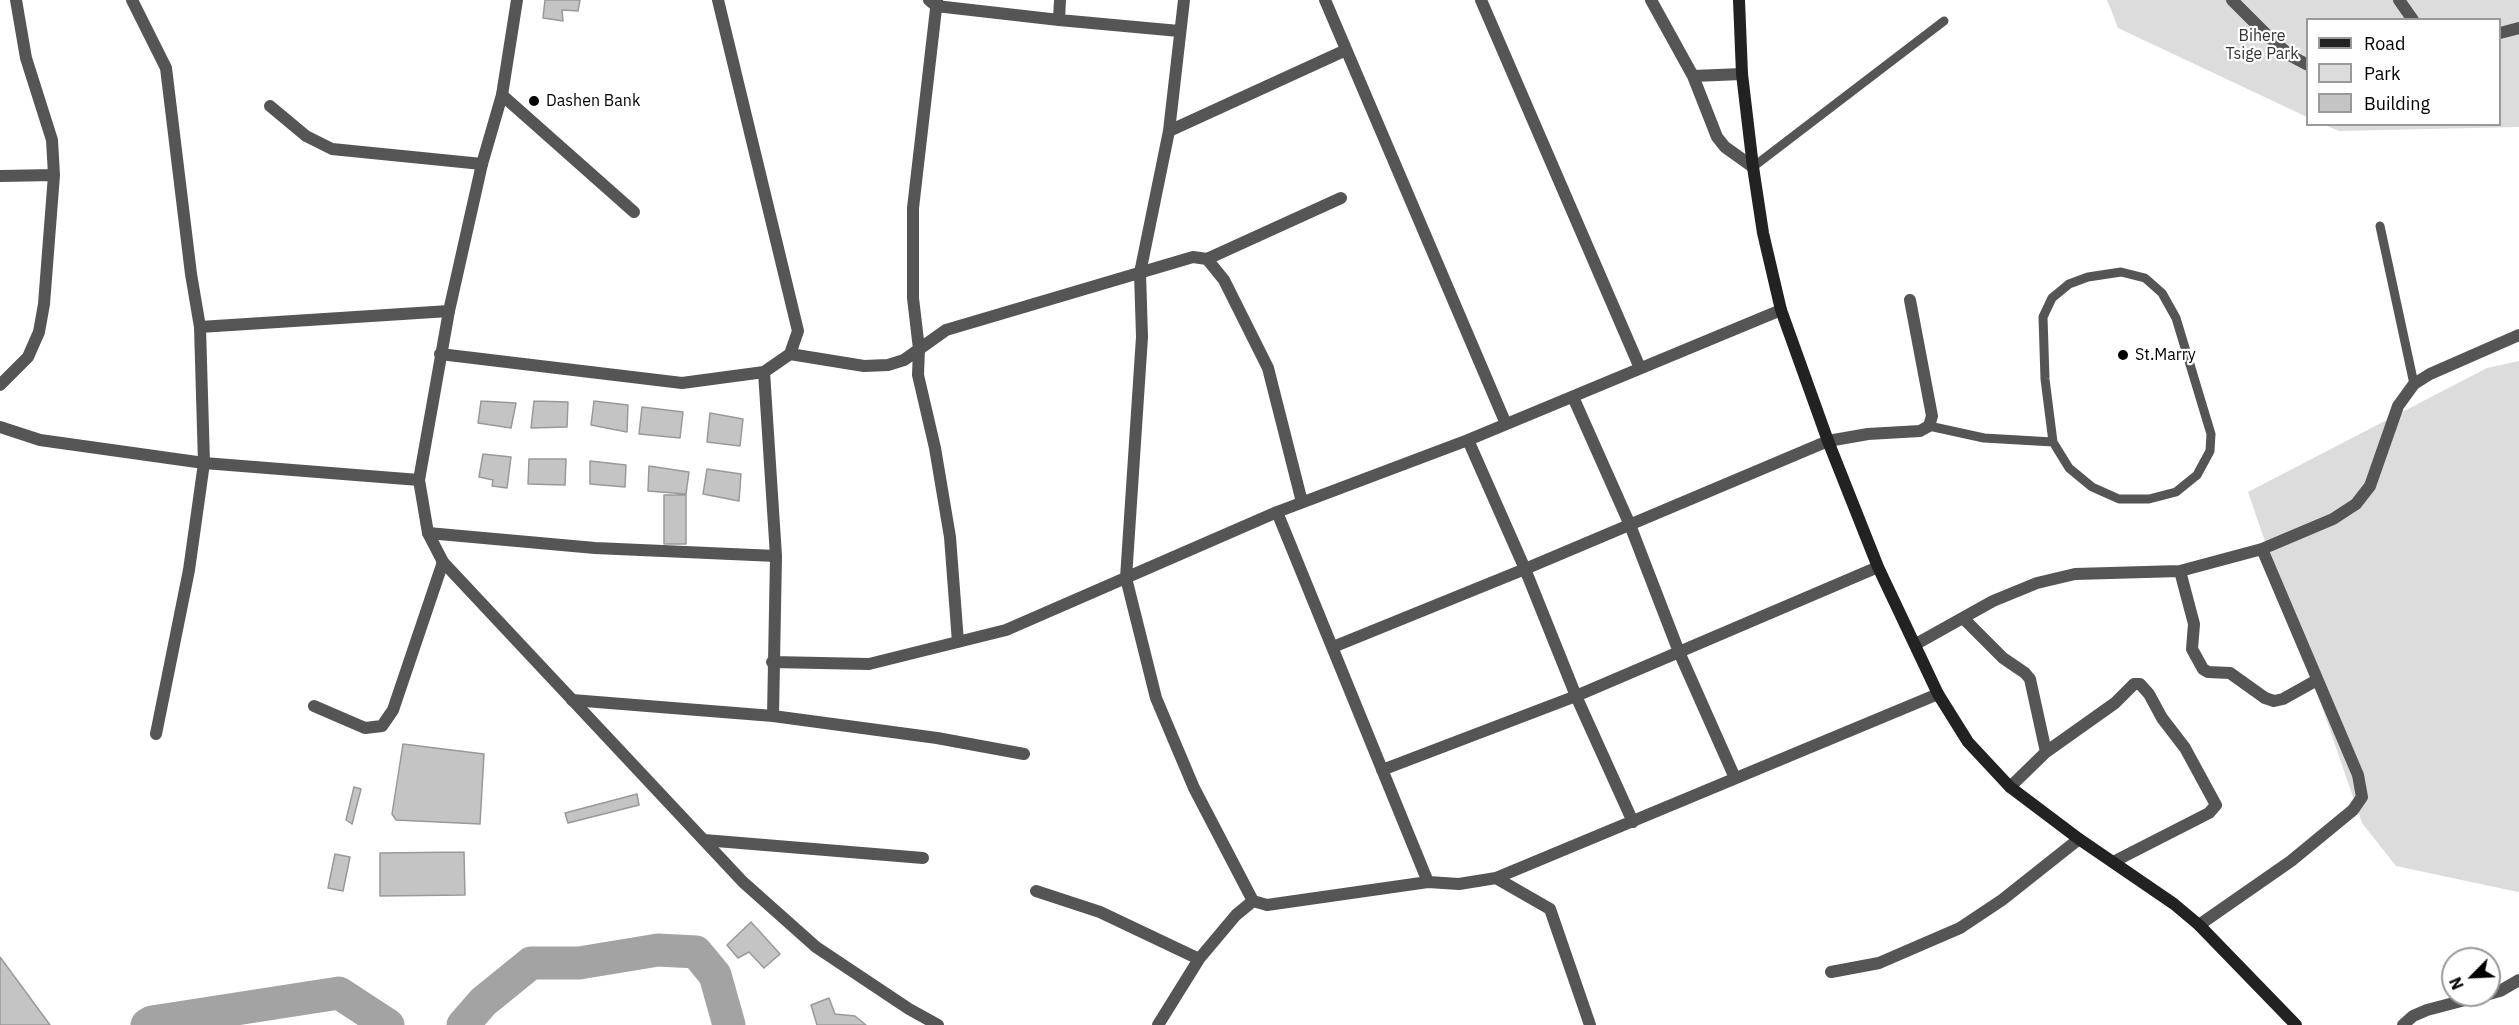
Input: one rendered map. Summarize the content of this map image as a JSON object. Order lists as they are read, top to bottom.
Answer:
{
  "parks": ["Bihere Tsige Park"],
  "places": ["Dashen Bank", "St.Marry"],
  "legend": ["Road", "Park", "Building"],
  "north": "bottom left"
}
